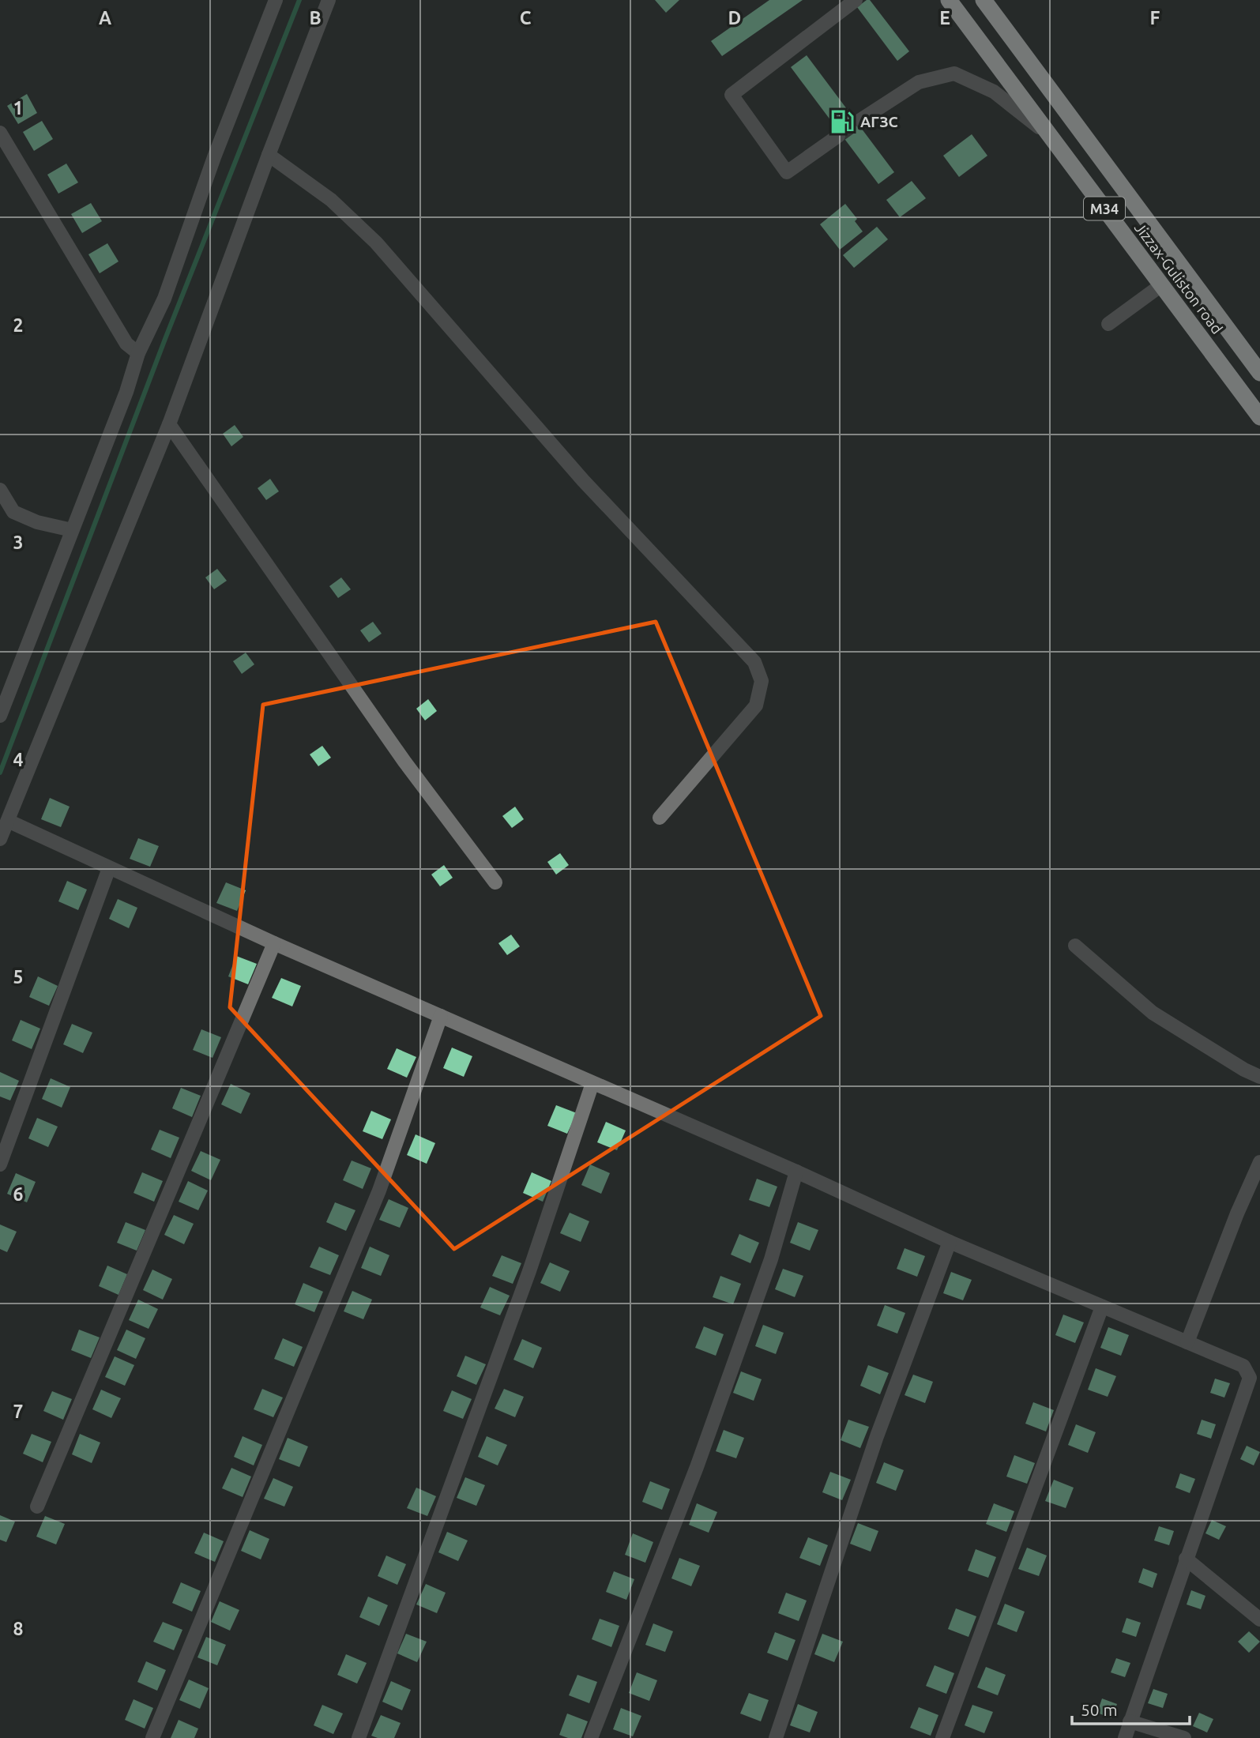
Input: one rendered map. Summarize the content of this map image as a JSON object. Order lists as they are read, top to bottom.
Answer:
{
  "streets": {
    "highway": ["M34", "Jizzax-Guliston road"]
  },
  "places": {
    "fuel station": ["АГЗС"]
  },
  "scale_bar": "50 m",
  "grid": {
    "columns": [
      "A",
      "B",
      "C",
      "D",
      "E",
      "F"
    ],
    "rows": [
      "1",
      "2",
      "3",
      "4",
      "5",
      "6",
      "7",
      "8"
    ]
  }
}
